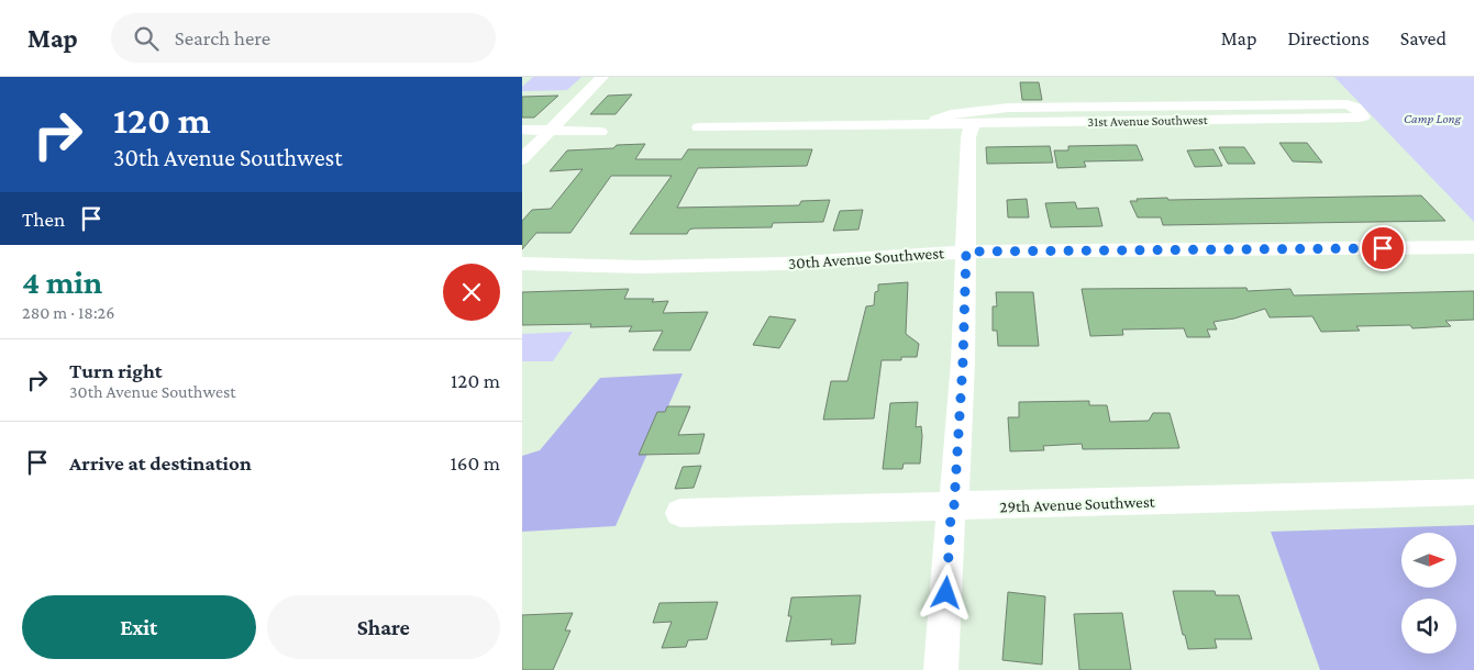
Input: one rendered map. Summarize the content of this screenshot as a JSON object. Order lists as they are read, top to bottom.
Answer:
{
  "streets": {
    "street": ["31st Avenue Southwest", "30th Avenue Southwest", "29th Avenue Southwest"]
  },
  "parks": ["Camp Long"],
  "north": "right",
  "page": {
    "header": "Map",
    "search": "Search here",
    "nav": ["Map", "Directions", "Saved"],
    "turn": ["120 m", "30th Avenue Southwest"],
    "then": "Then",
    "heading": ["4 min", "280 m · 18:26"],
    "list": [
      {
        "name": "Turn right",
        "note": "30th Avenue Southwest",
        "value": "120 m"
      },
      {
        "name": "Arrive at destination",
        "value": "160 m"
      }
    ],
    "buttons": ["Exit", "Share"]
  }
}
